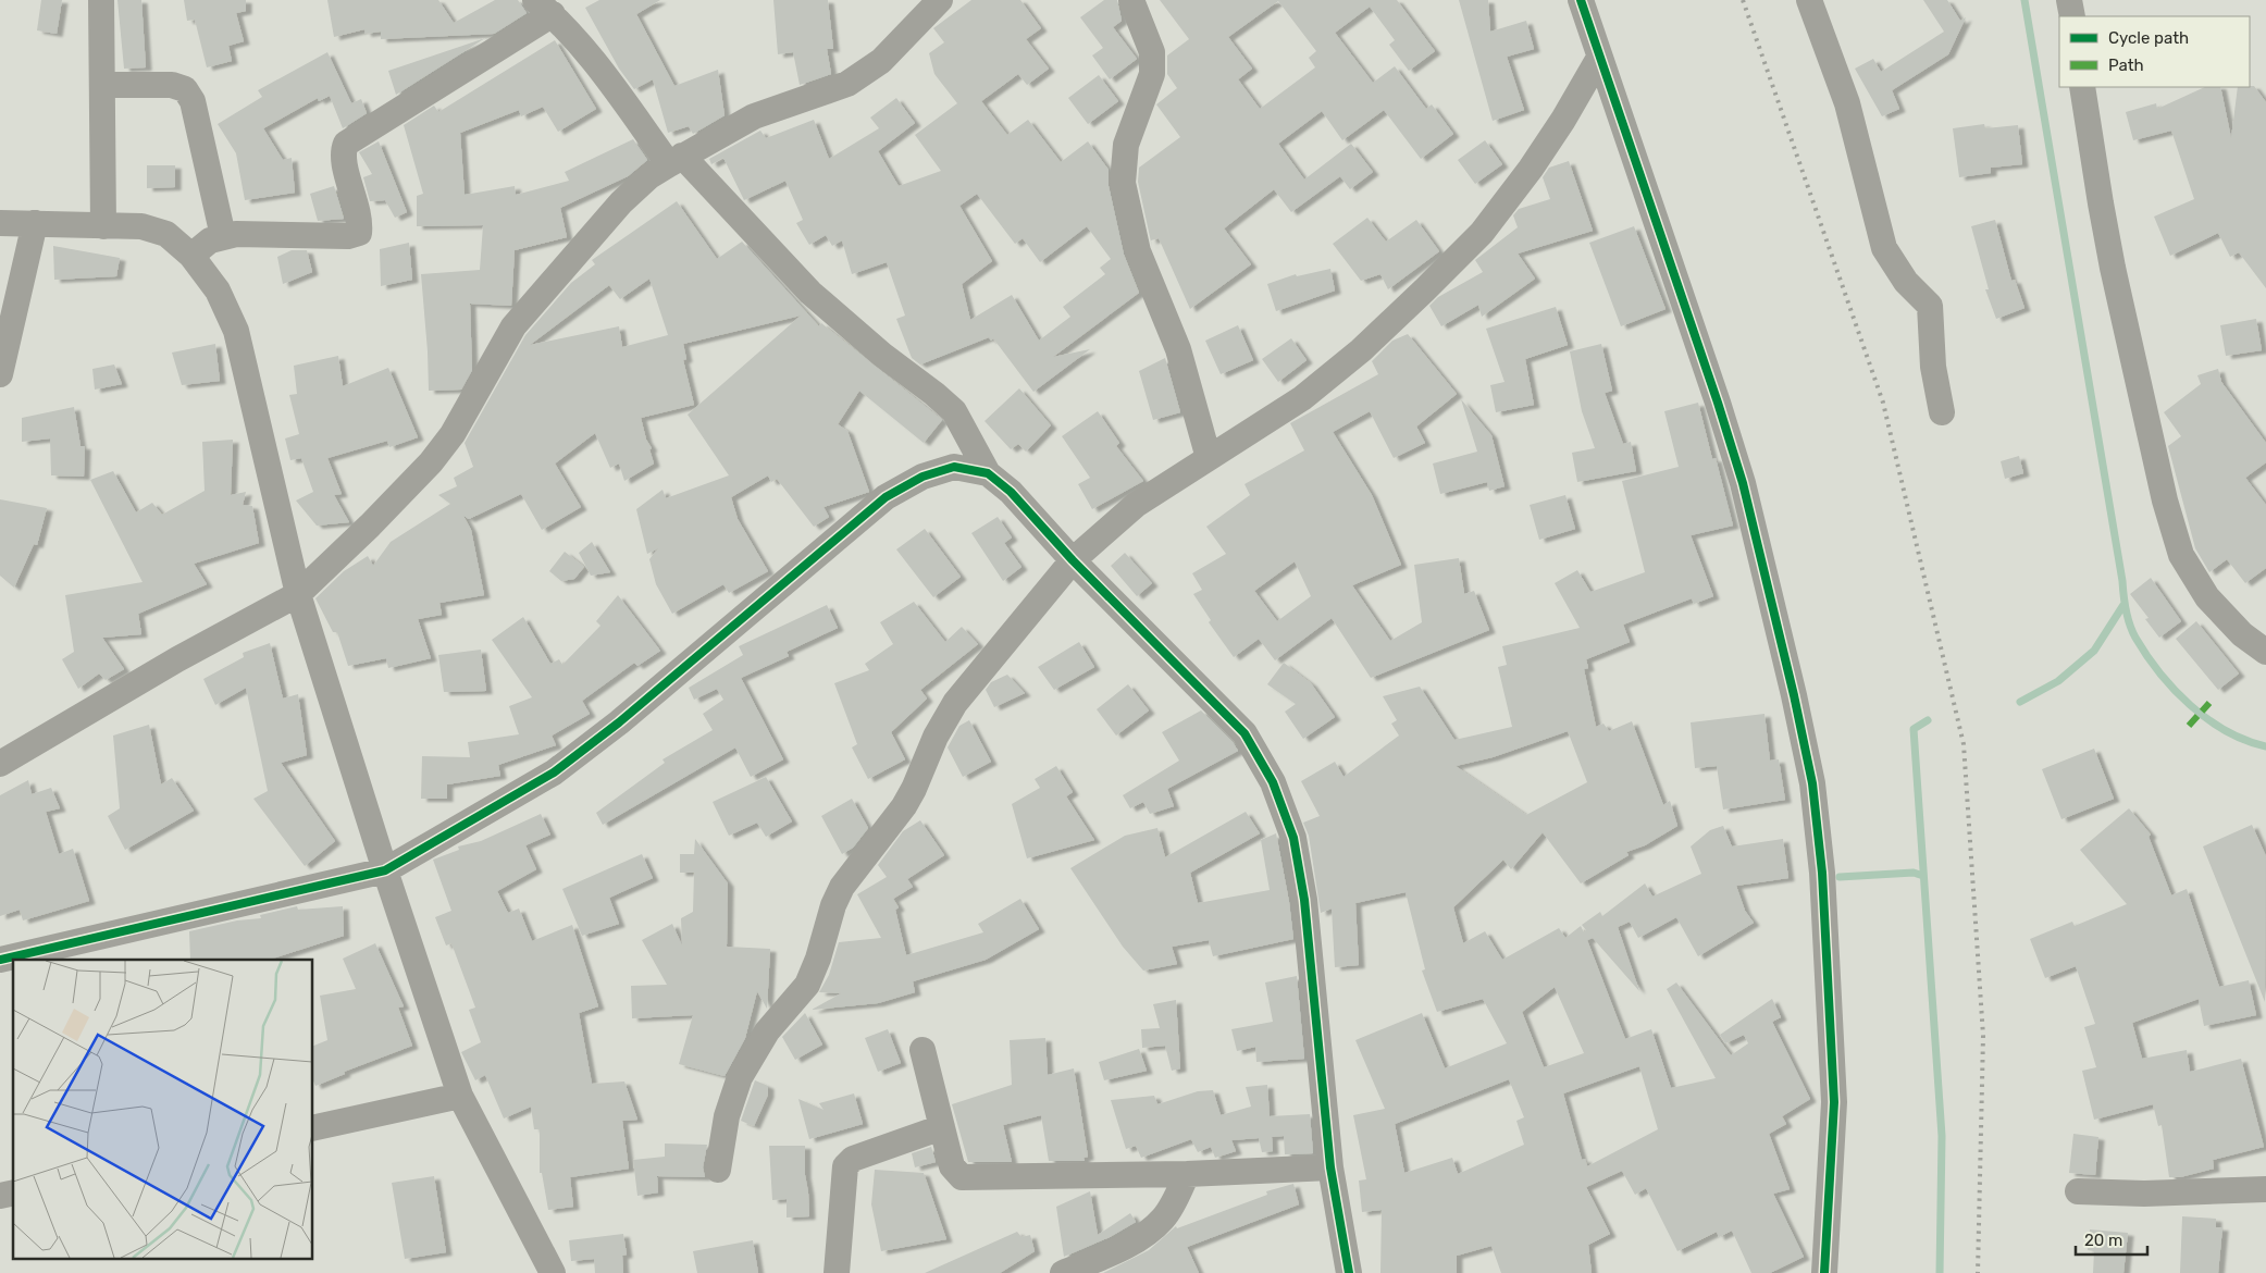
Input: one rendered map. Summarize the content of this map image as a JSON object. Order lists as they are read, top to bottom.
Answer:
{
  "legend": ["Cycle path", "Path"],
  "scale_bar": "20 m"
}
